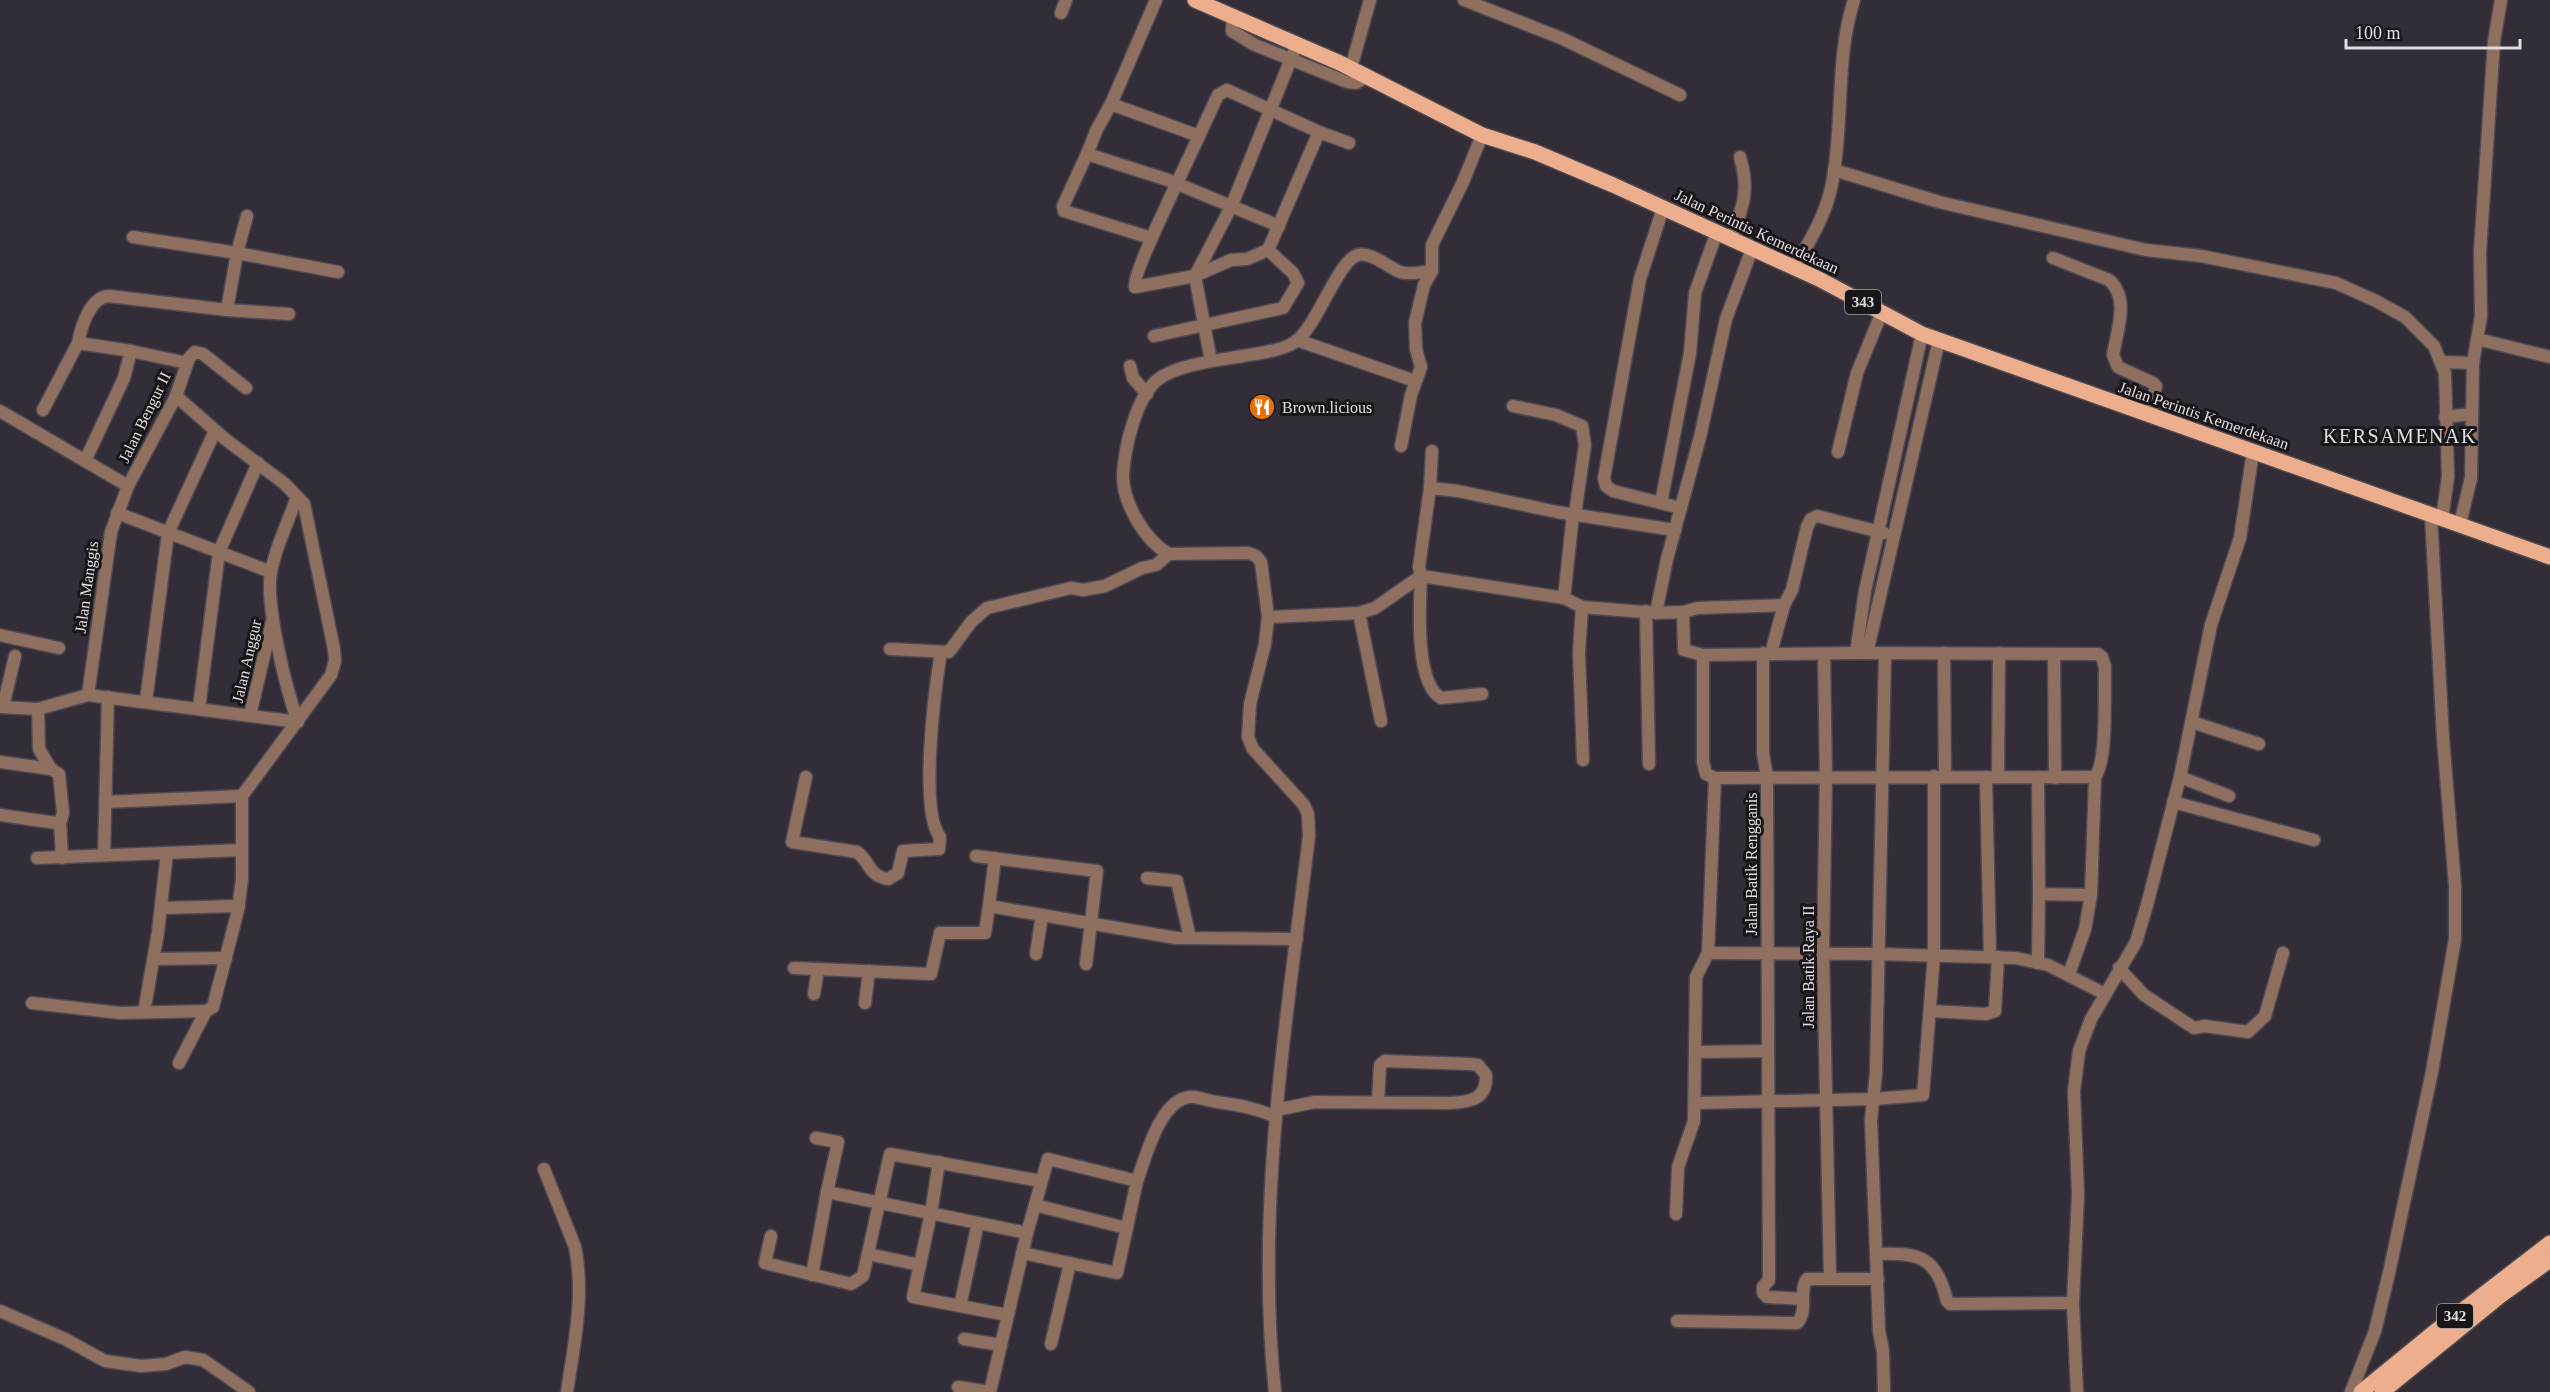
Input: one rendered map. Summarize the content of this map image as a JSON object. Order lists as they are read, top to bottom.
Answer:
{
  "streets": {
    "main road": ["Jalan Perintis Kemerdekaan", "343", "342"],
    "street": [
      "Jalan Bengur II",
      "Jalan Manggis",
      "Jalan Anggur",
      "Jalan Batik Rengganis",
      "Jalan Batik Raya II"
    ]
  },
  "crossings": [
    ["Jalan Bengur II", "Jalan Manggis"]
  ],
  "districts": ["KERSAMENAK"],
  "places": {
    "restaurant": ["Brown.licious"]
  },
  "scale_bar": "100 m"
}
